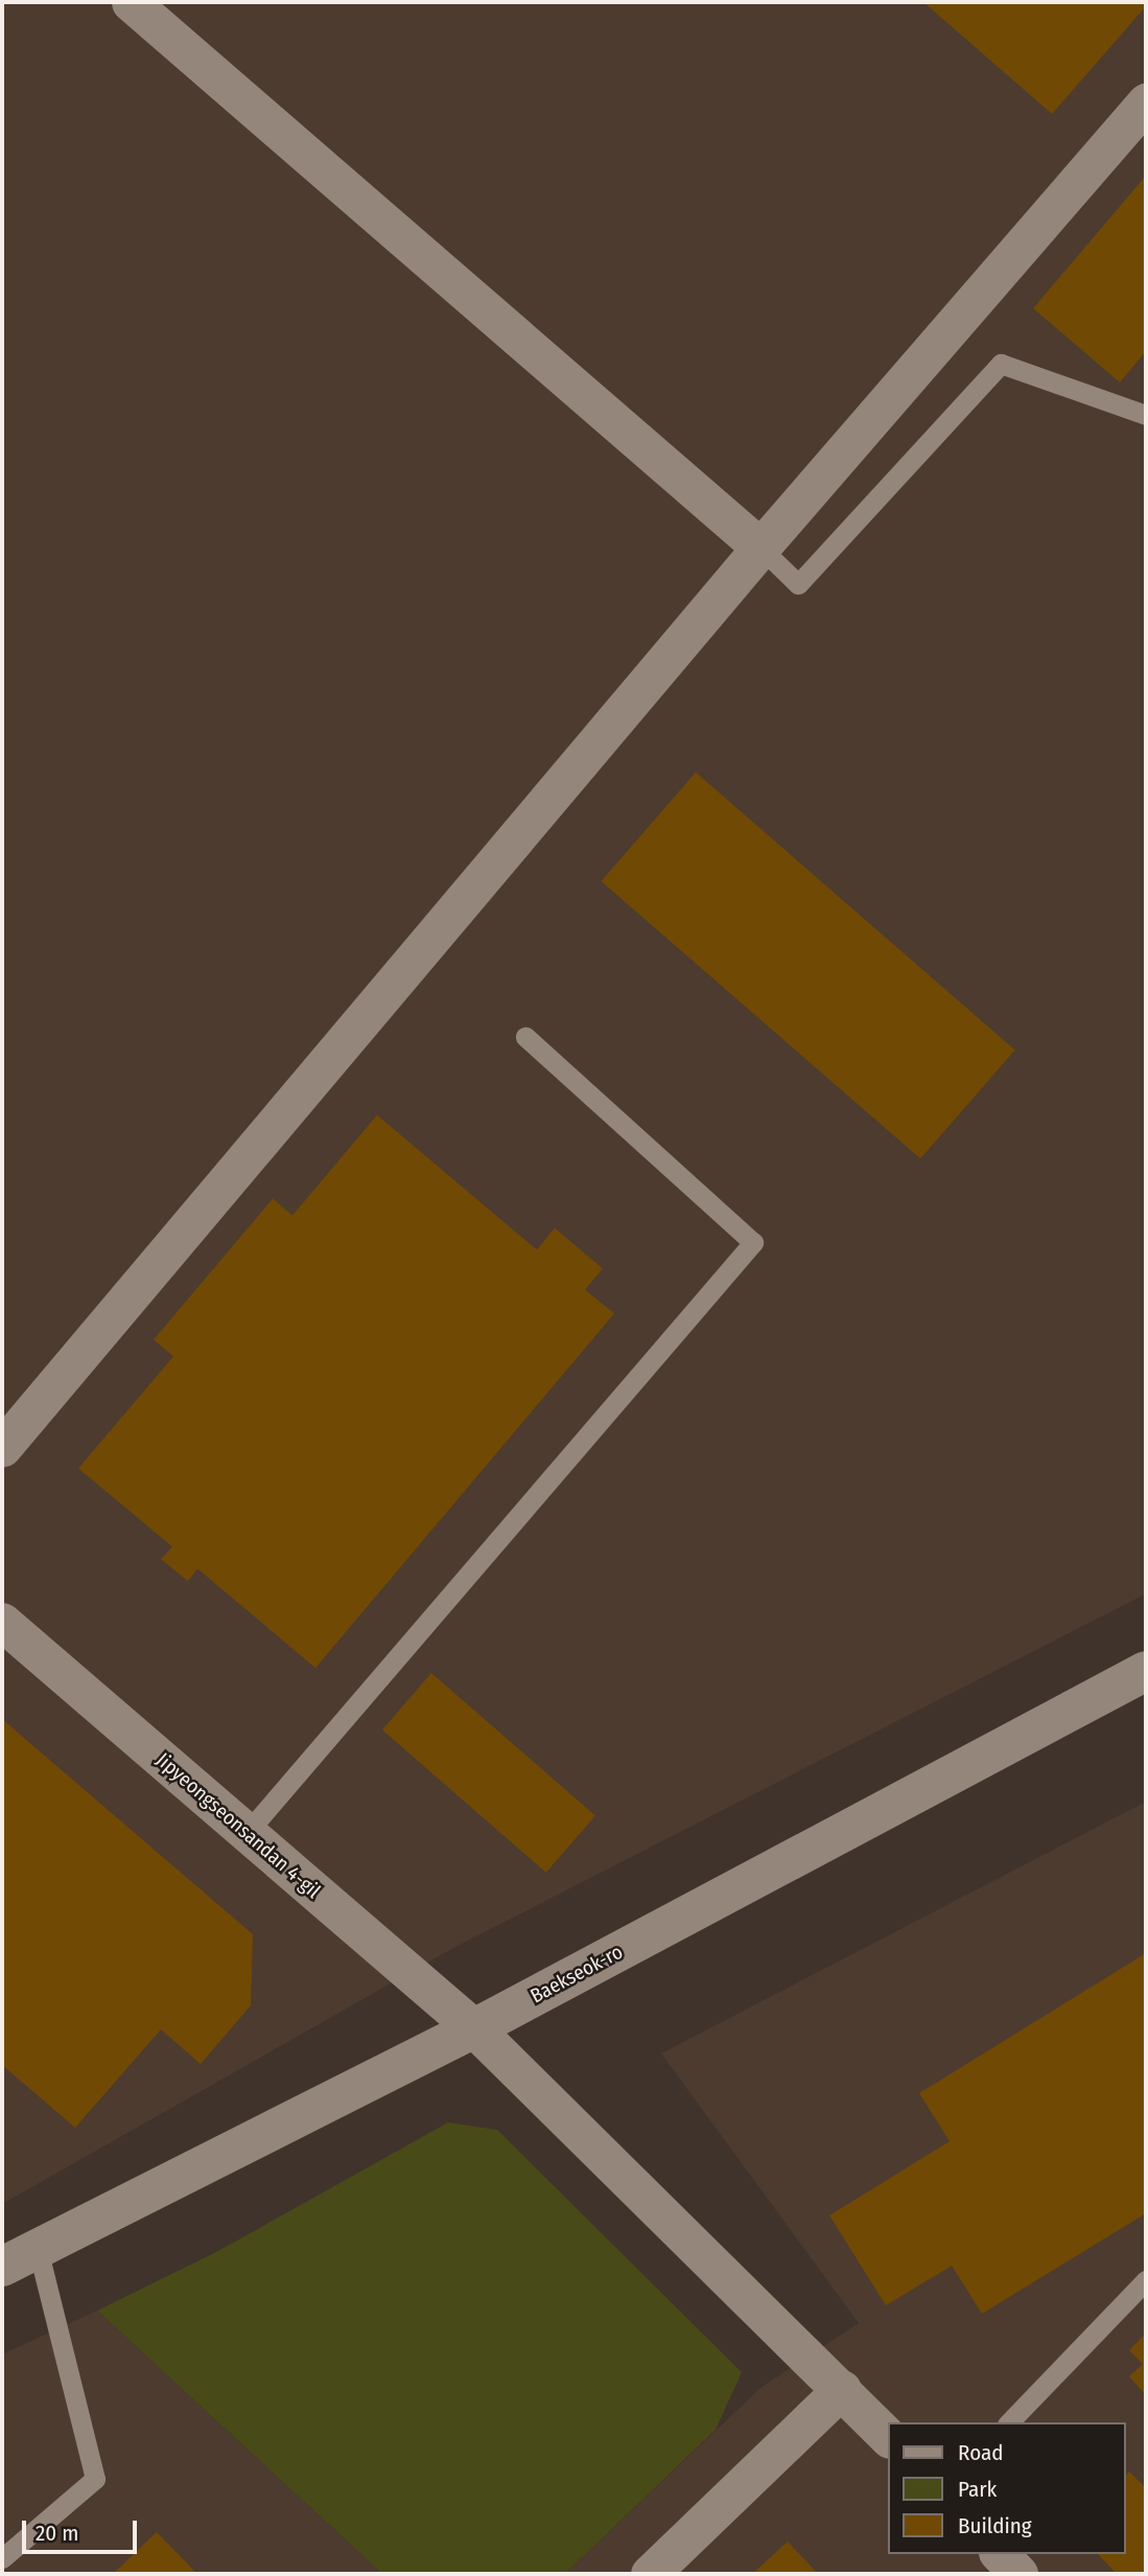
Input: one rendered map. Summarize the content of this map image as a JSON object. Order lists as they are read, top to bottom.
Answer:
{
  "streets": {
    "street": ["Jipyeongseonsandan 4-gil", "Baekseok-ro"]
  },
  "crossings": [
    ["Jipyeongseonsandan 4-gil", "Baekseok-ro"]
  ],
  "legend": ["Road", "Park", "Building"],
  "scale_bar": "20 m"
}
